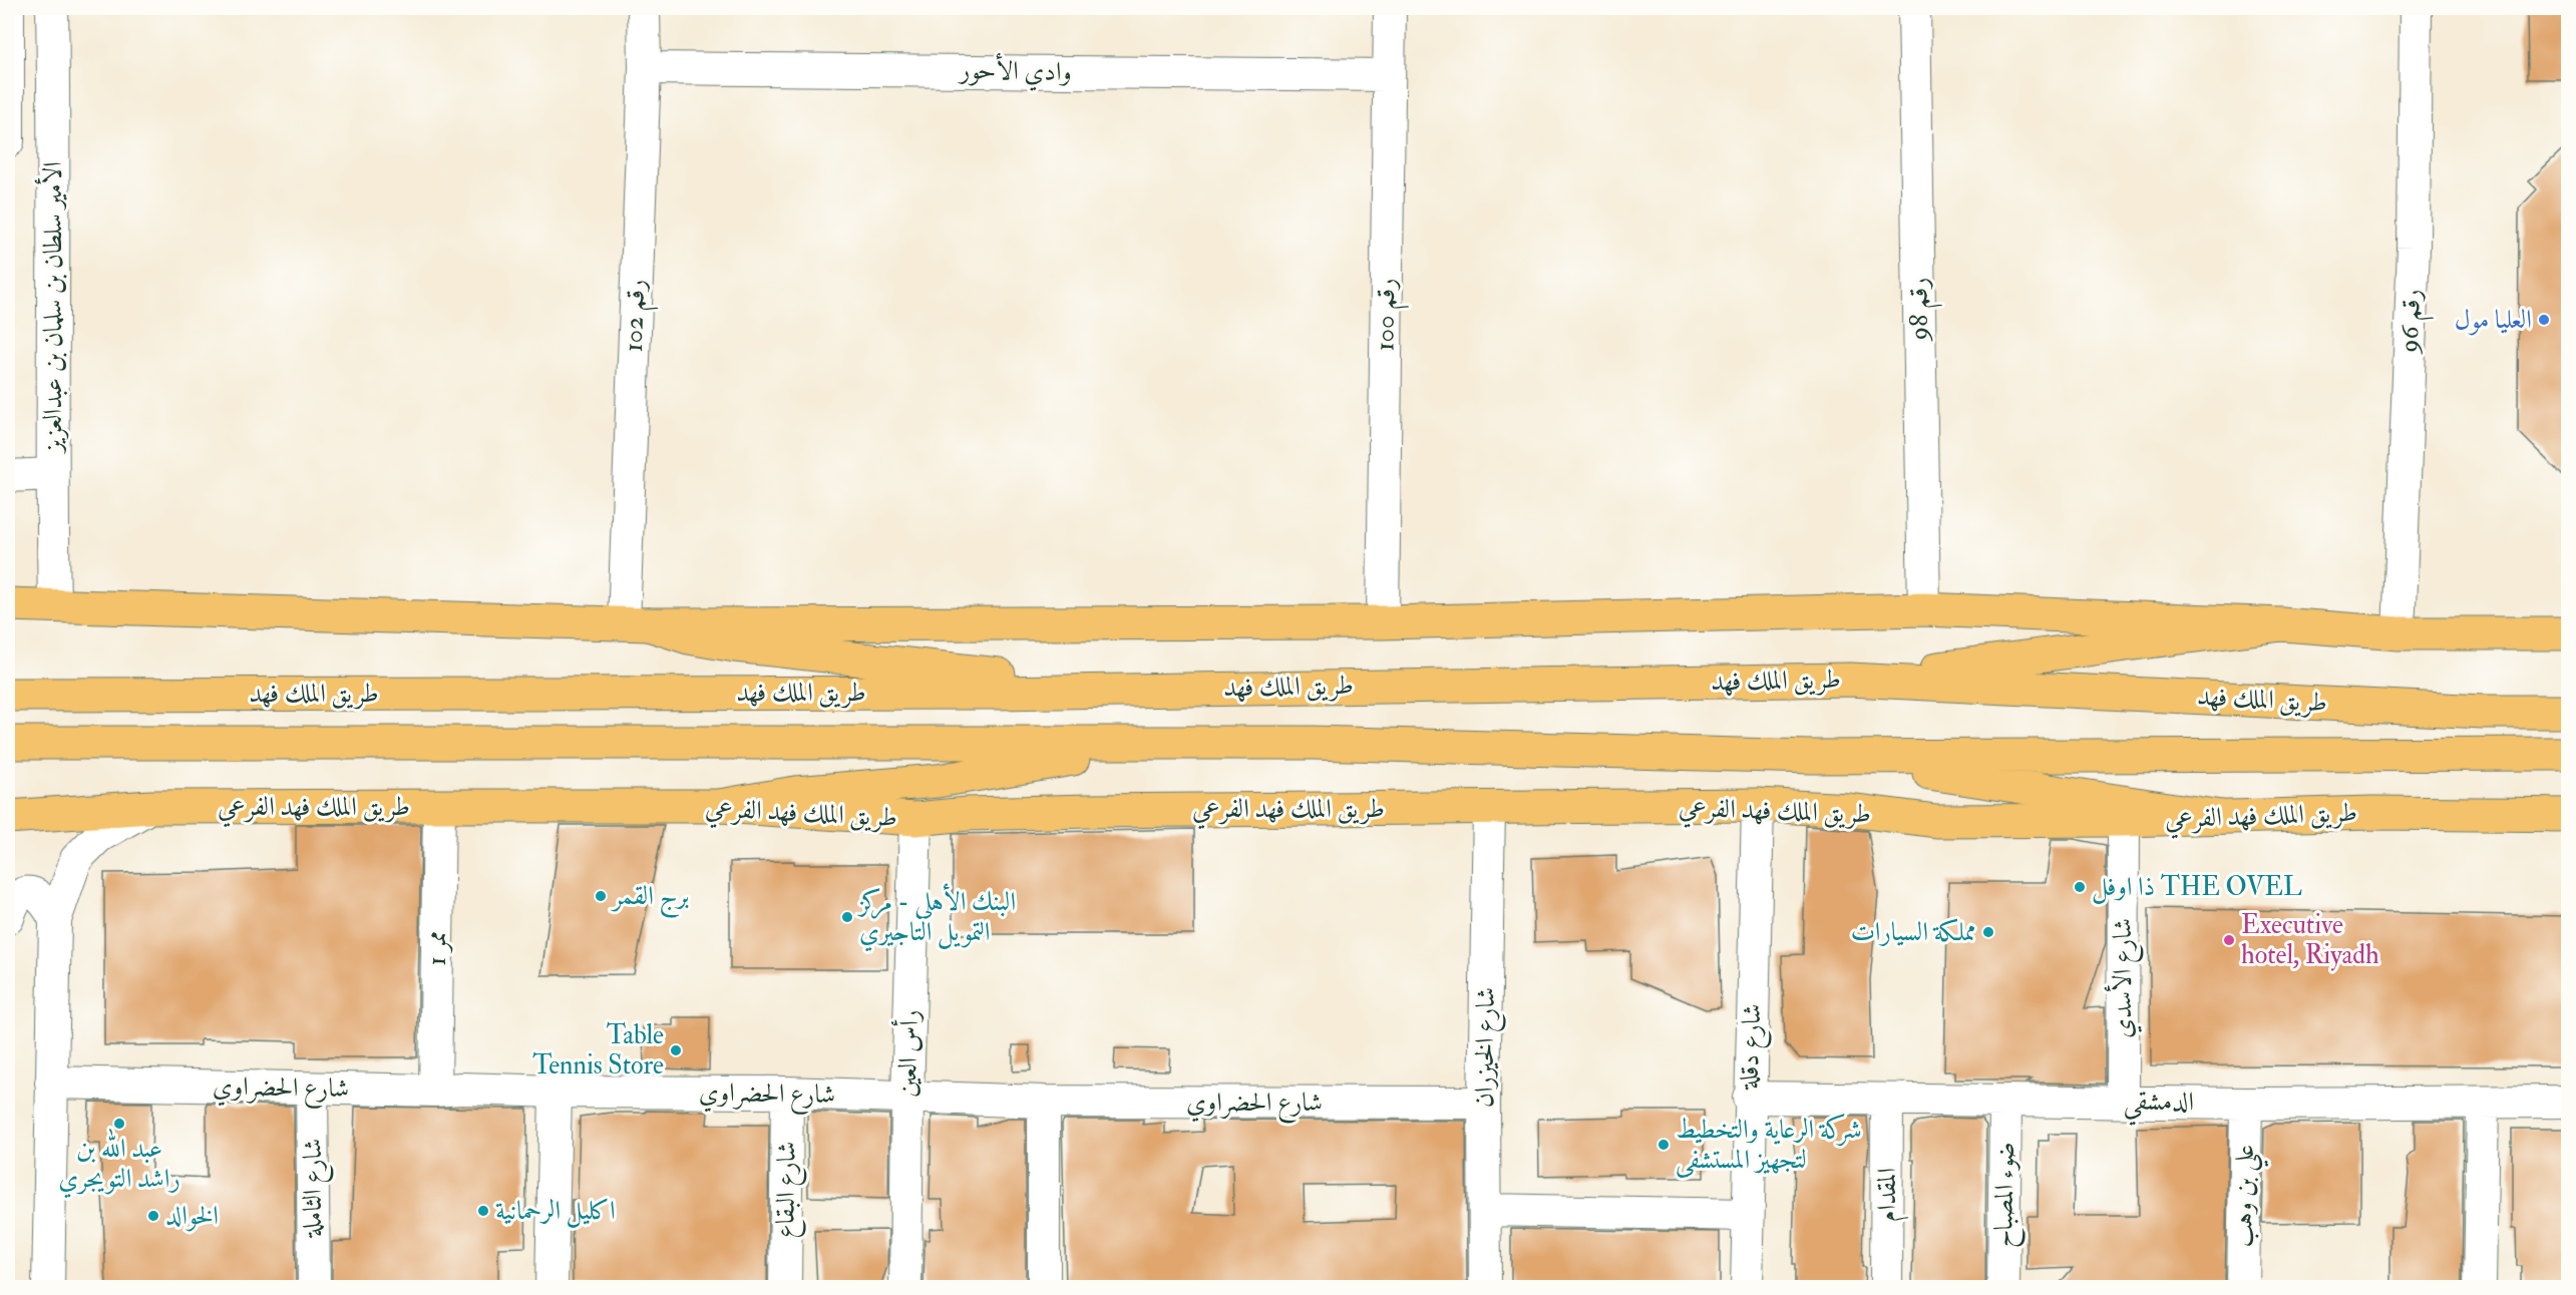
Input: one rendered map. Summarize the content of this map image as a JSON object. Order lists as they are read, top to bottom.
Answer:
{
  "streets": {
    "main road": ["طريق الملك فهد", "طريق الملك فهد الفرعي"],
    "street": [
      "وادي الأحور",
      "الأمير سلطان بن سلمان بن عبدالعزيز",
      "رقم 98",
      "رقم 100",
      "رقم 102",
      "رقم 96",
      "ممر 1",
      "شارع الأسدي",
      "شارع دقلة",
      "شارع الخيزران",
      "رأس العين",
      "شارع الحضراوي",
      "الدمشقي",
      "شارع الثاملة",
      "شارع البقاع",
      "المقدام",
      "ضوء المصباح",
      "علي بن وهب"
    ]
  },
  "crossings": [
    ["وادي الأحور", "رقم 100"],
    ["وادي الأحور", "رقم 102"],
    ["طريق الملك فهد الفرعي", "ممر 1"],
    ["طريق الملك فهد الفرعي", "شارع الأسدي"],
    ["طريق الملك فهد الفرعي", "شارع دقلة"],
    ["طريق الملك فهد الفرعي", "شارع الخيزران"],
    ["طريق الملك فهد الفرعي", "رأس العين"],
    ["ممر 1", "شارع الحضراوي"],
    ["شارع الأسدي", "الدمشقي"],
    ["شارع دقلة", "الدمشقي"],
    ["شارع الخيزران", "شارع الحضراوي"],
    ["رأس العين", "شارع الحضراوي"],
    ["شارع الحضراوي", "شارع الثاملة"],
    ["شارع الحضراوي", "شارع البقاع"],
    ["الدمشقي", "المقدام"],
    ["الدمشقي", "ضوء المصباح"],
    ["الدمشقي", "علي بن وهب"]
  ],
  "places": [
    "العليا مول",
    "ذا اوفل THE OVEL",
    "برج القمر",
    "البنك الأهلي - مركز التمويل التاجيري",
    "مملكة السيارات",
    "Executive hotel, Riyadh",
    "Table Tennis Store",
    "عبد الله بن راشد التويجري",
    "شركة الرعاية والتخطيط لتجهيز المستشفى",
    "اكليل الرحمانية",
    "الخوالد"
  ]
}
